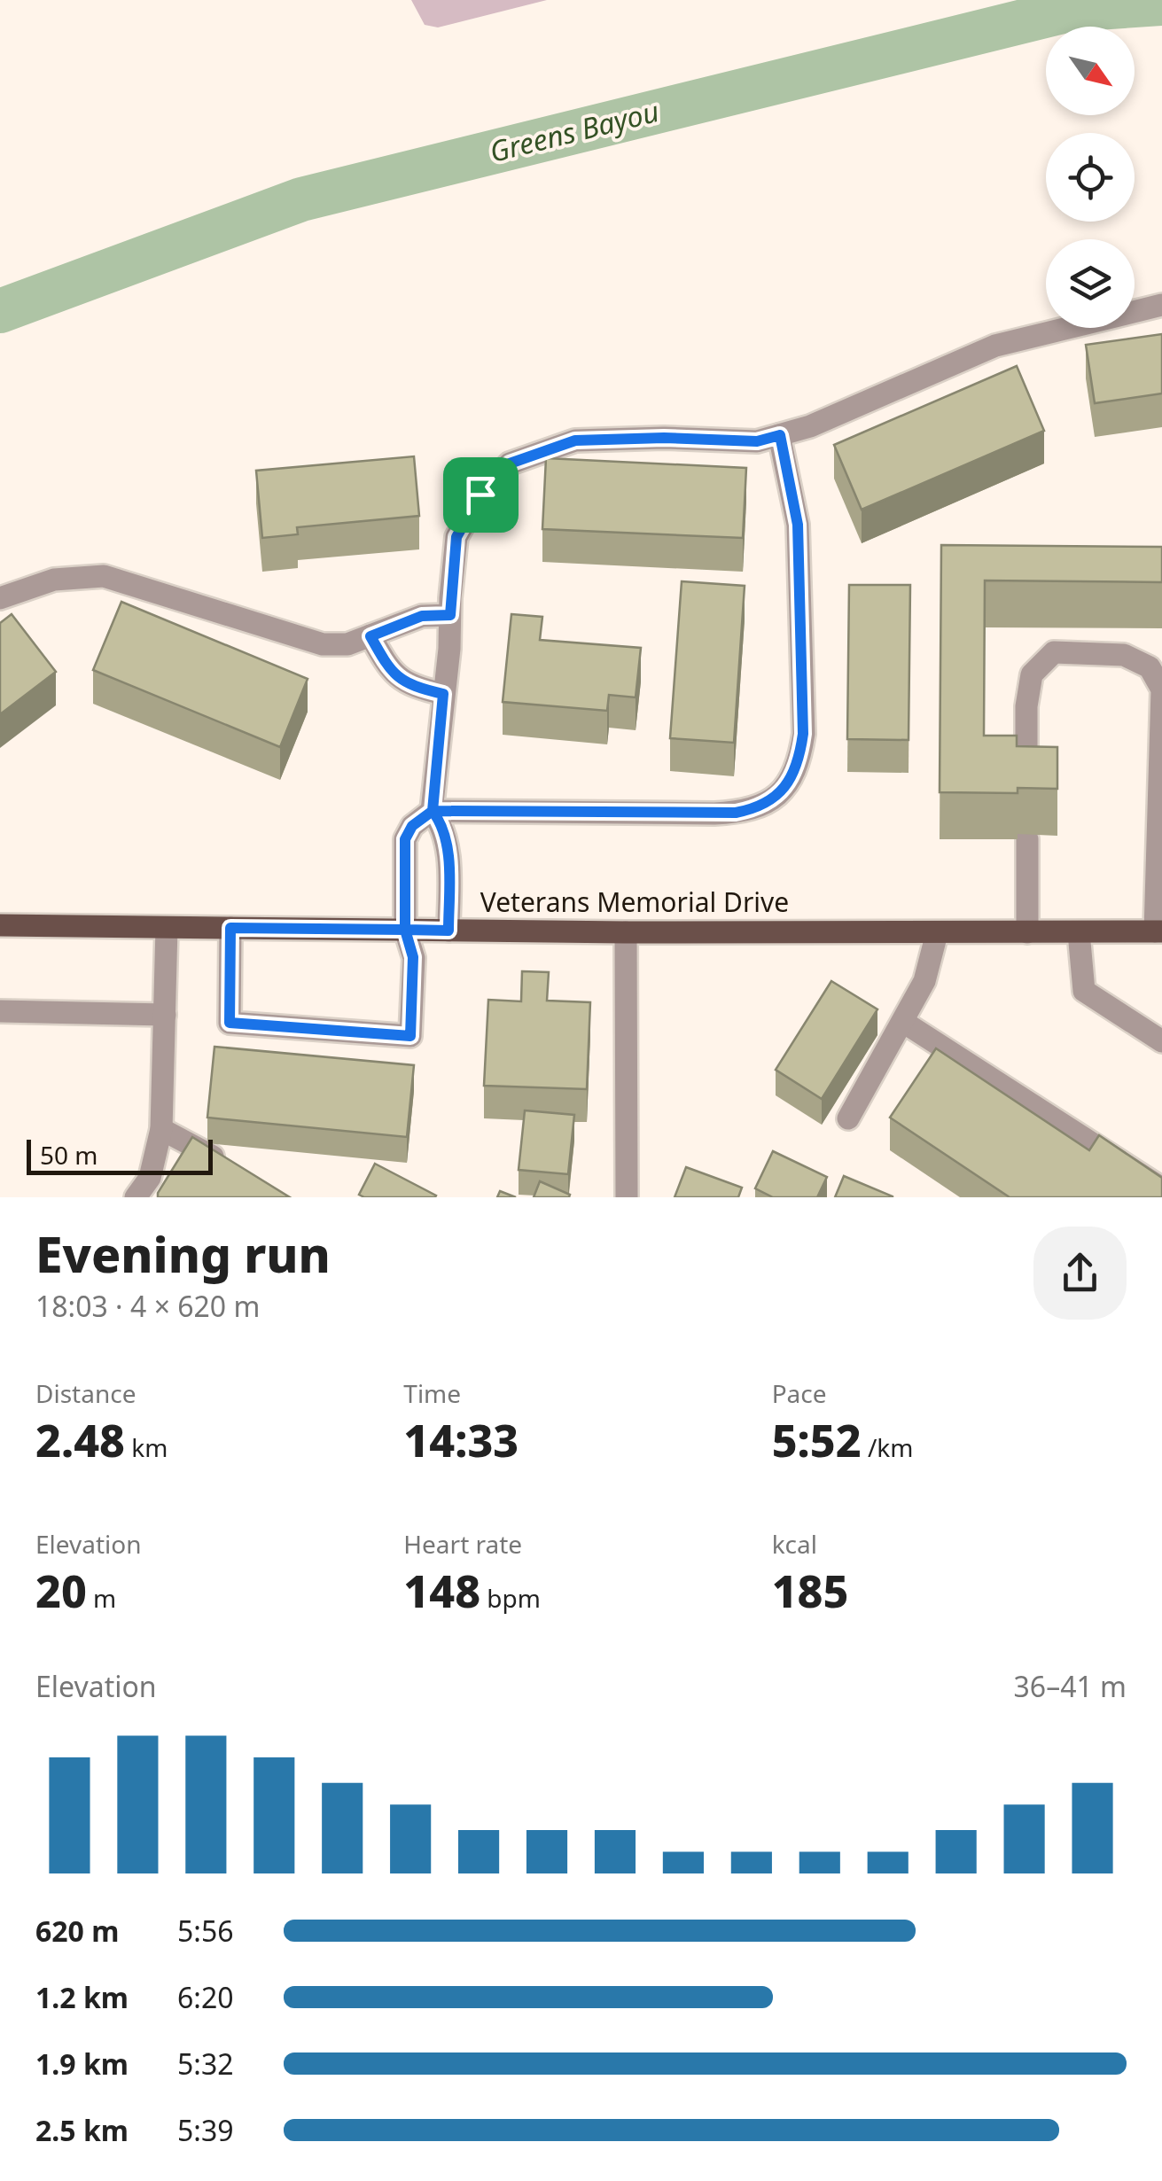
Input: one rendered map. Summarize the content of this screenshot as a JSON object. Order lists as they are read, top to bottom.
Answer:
{
  "streets": {
    "main road": ["Veterans Memorial Drive"]
  },
  "water": ["Greens Bayou"],
  "scale_bar": "50 m",
  "north": "bottom right",
  "page": {
    "scale": "50 m",
    "heading": ["Evening run", "18:03 · 4 × 620 m"],
    "stats": [
      ["Distance", "2.48 km"],
      ["Time", "14:33"],
      ["Pace", "5:52 /km"],
      ["Elevation", "20 m"],
      ["Heart rate", "148 bpm"],
      ["kcal", "185"]
    ],
    "chart": ["Elevation", "36–41 m"],
    "list": [
      {
        "name": "620 m",
        "note": "5:56"
      },
      {
        "name": "1.2 km",
        "note": "6:20"
      },
      {
        "name": "1.9 km",
        "note": "5:32"
      },
      {
        "name": "2.5 km",
        "note": "5:39"
      }
    ]
  }
}
